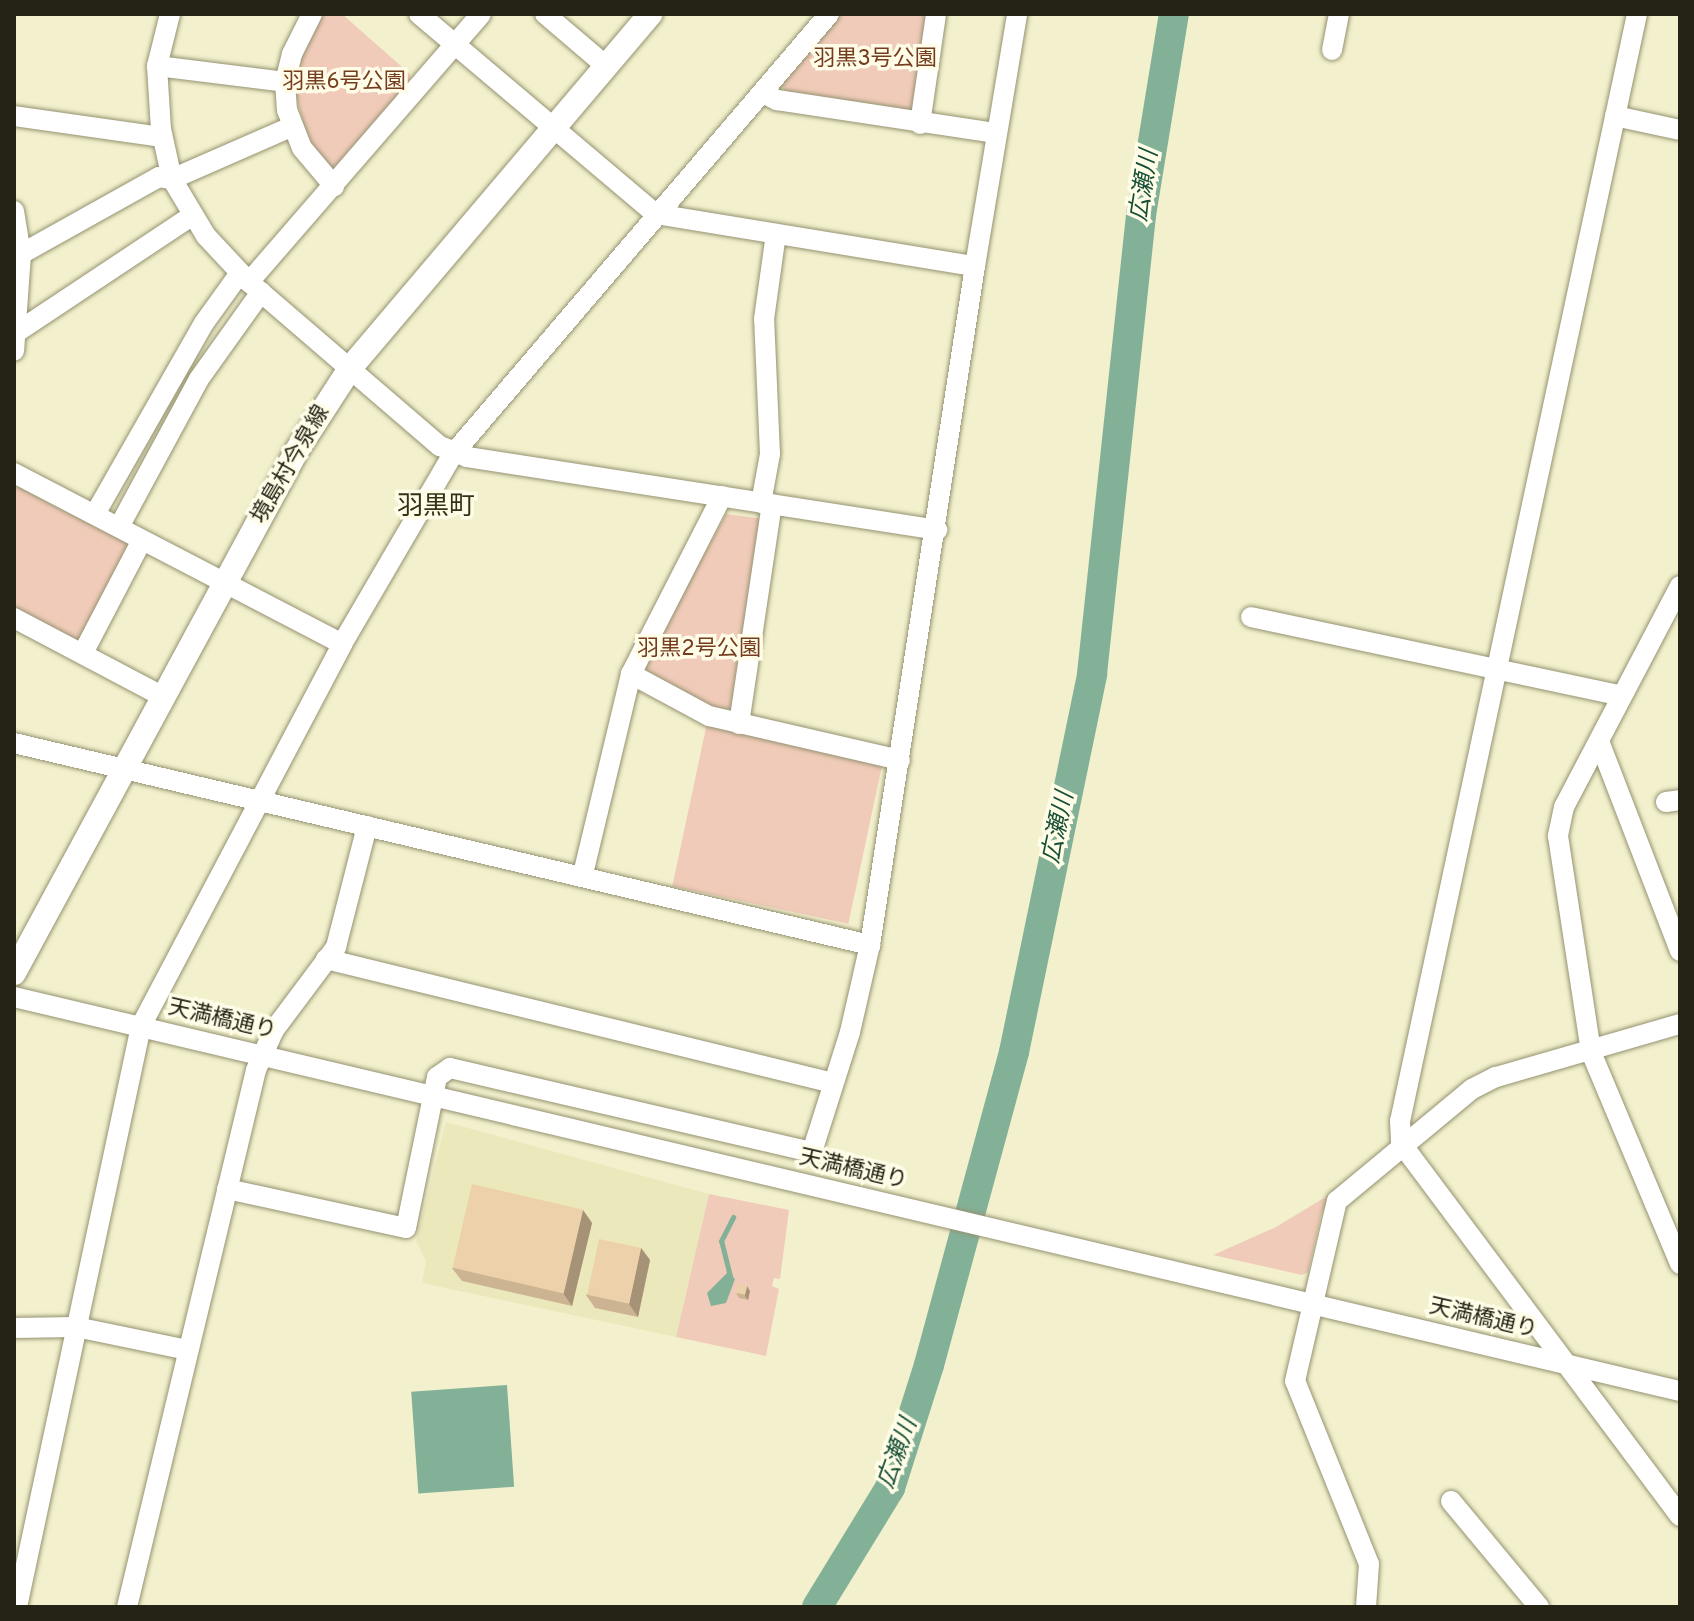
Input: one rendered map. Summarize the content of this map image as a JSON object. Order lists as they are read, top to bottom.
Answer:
{
  "streets": {
    "main road": ["境島村今泉線"],
    "street": ["天満橋通り"]
  },
  "districts": ["羽黒町"],
  "water": ["広瀬川"],
  "parks": ["羽黒3号公園", "羽黒6号公園", "羽黒2号公園"]
}
